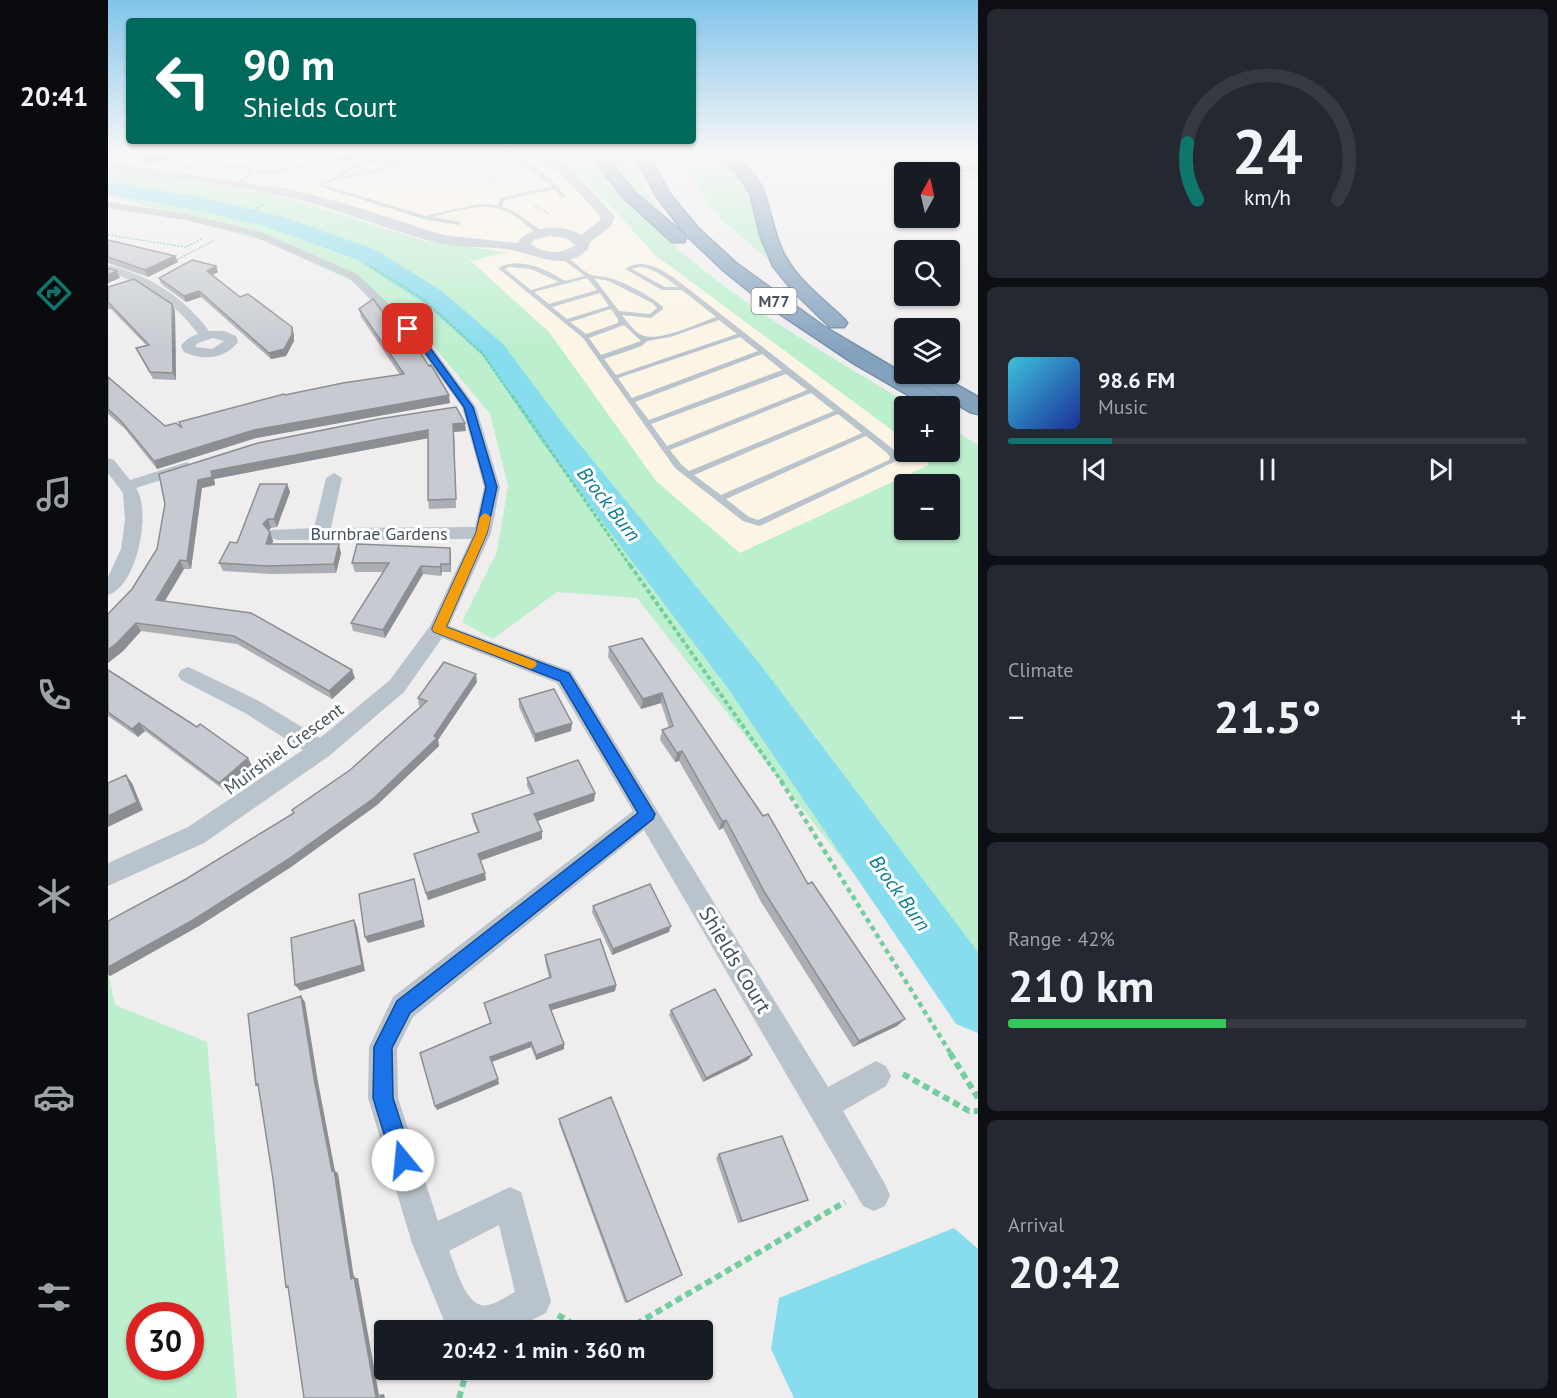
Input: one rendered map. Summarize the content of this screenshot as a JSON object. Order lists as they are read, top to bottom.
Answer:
{
  "streets": {
    "highway": ["M77"],
    "street": ["Burnbrae Gardens", "Muirshiel Crescent", "Shields Court"]
  },
  "crossings": [
    ["Burnbrae Gardens", "Muirshiel Crescent"],
    ["Muirshiel Crescent", "Shields Court"]
  ],
  "water": ["Brock Burn"],
  "north": "top",
  "page": {
    "tabs": "20:41",
    "turn": ["90 m", "Shields Court"],
    "map_buttons": ["+", "−"],
    "song": ["98.6 FM", "Music"],
    "tile": [
      "Climate",
      ["Range · 42%", "210 km"],
      ["Arrival", "20:42"]
    ],
    "heat": ["−", "21.5°", "+"],
    "limit": "30",
    "trip": "20:42 · 1 min · 360 m",
    "gauge": ["24", "km/h"]
  }
}
